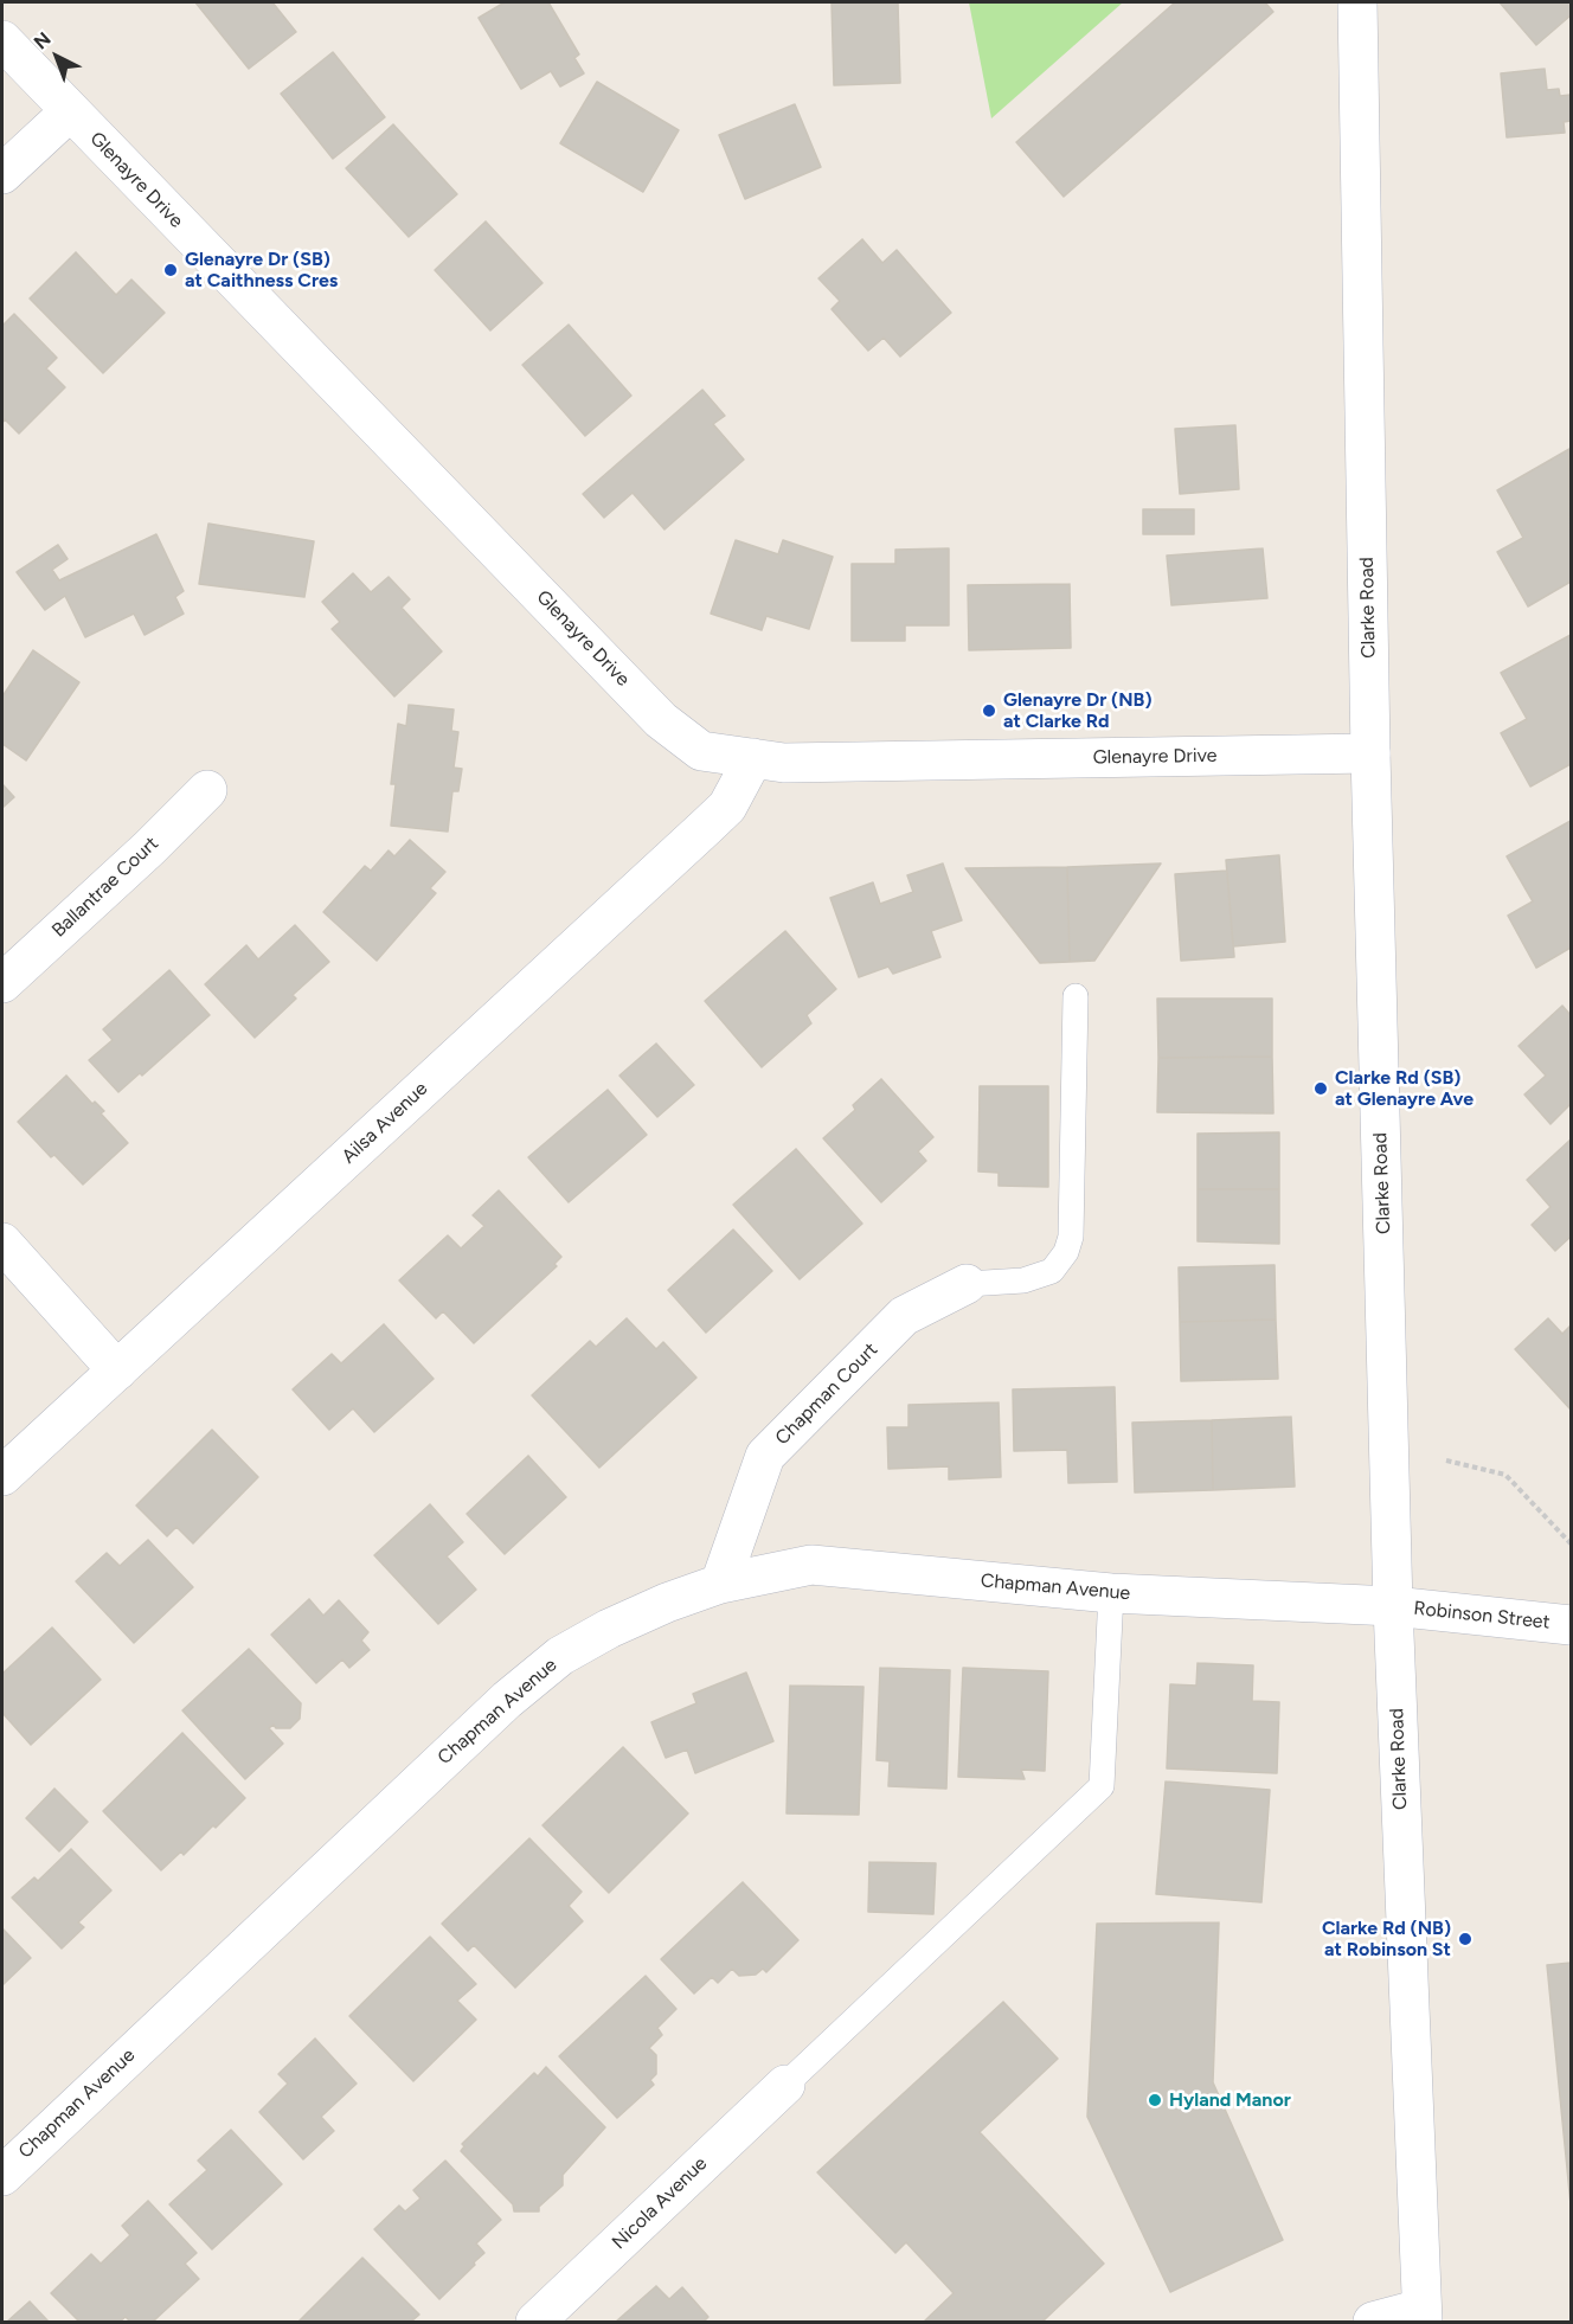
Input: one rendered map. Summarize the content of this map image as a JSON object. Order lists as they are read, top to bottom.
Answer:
{
  "streets": {
    "street": [
      "Glenayre Drive",
      "Clarke Road",
      "Ballantrae Court",
      "Ailsa Avenue",
      "Chapman Court",
      "Chapman Avenue",
      "Robinson Street",
      "Nicola Avenue"
    ]
  },
  "crossings": [
    ["Glenayre Drive", "Clarke Road"],
    ["Glenayre Drive", "Ailsa Avenue"],
    ["Clarke Road", "Chapman Avenue"],
    ["Clarke Road", "Robinson Street"],
    ["Chapman Court", "Chapman Avenue"],
    ["Chapman Avenue", "Robinson Street"]
  ],
  "places": [
    "Glenayre Dr (SB) at Caithness Cres",
    "Glenayre Dr (NB) at Clarke Rd",
    "Clarke Rd (SB) at Glenayre Ave",
    "Clarke Rd (NB) at Robinson St",
    "Hyland Manor"
  ],
  "north": "top left"
}
